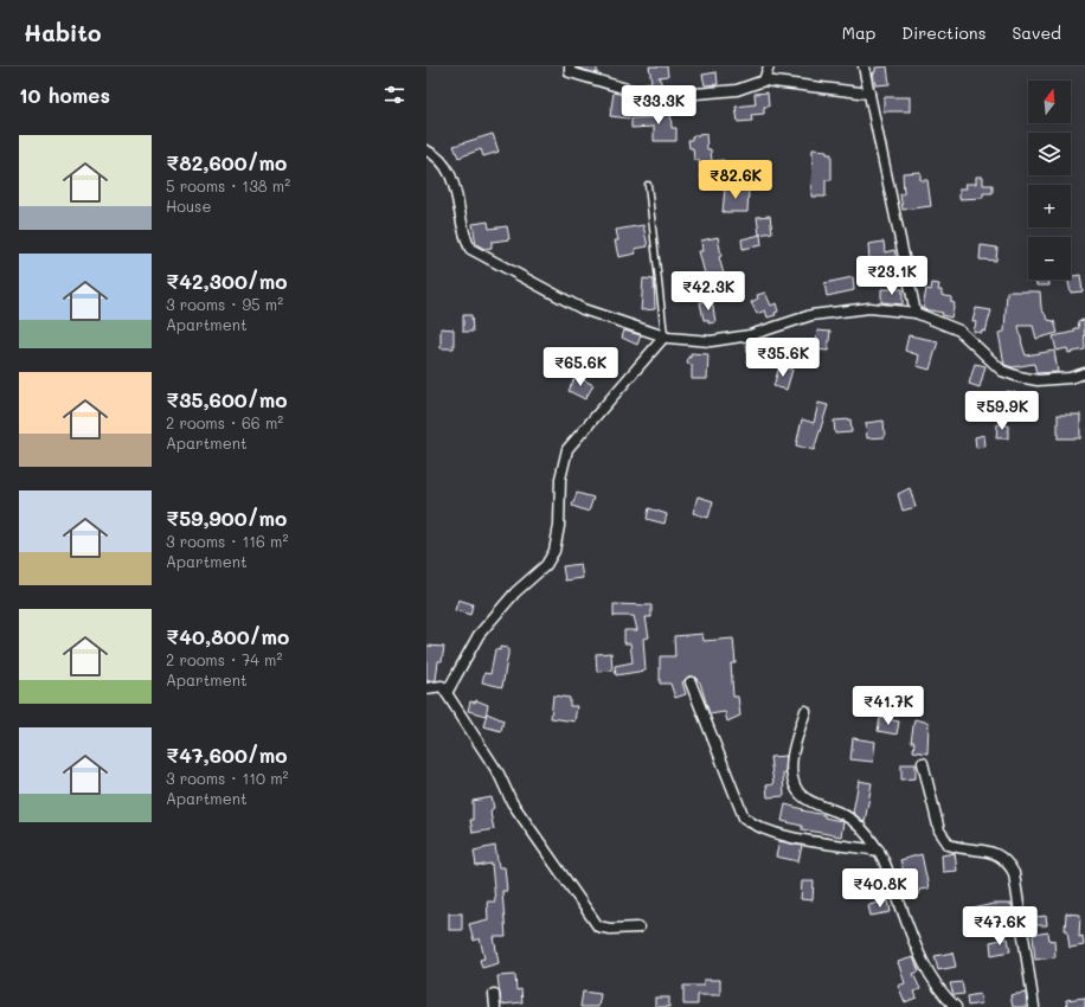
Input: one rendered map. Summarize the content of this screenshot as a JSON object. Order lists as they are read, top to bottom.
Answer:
{
  "north": "top",
  "page": {
    "header": "Habito",
    "nav": ["Map", "Directions", "Saved"],
    "heading": "10 homes",
    "map_buttons": ["+", "−"],
    "price": [
      "₹33.3K",
      "₹82.6K",
      "₹23.1K",
      "₹42.3K",
      "₹35.6K",
      "₹65.6K",
      "₹59.9K",
      "₹41.7K",
      "₹40.8K",
      "₹47.6K"
    ],
    "list": [
      {
        "name": "₹82,600/mo",
        "note": "5 rooms · 138 m² · House"
      },
      {
        "name": "₹42,300/mo",
        "note": "3 rooms · 95 m² · Apartment"
      },
      {
        "name": "₹35,600/mo",
        "note": "2 rooms · 66 m² · Apartment"
      },
      {
        "name": "₹59,900/mo",
        "note": "3 rooms · 116 m² · Apartment"
      },
      {
        "name": "₹40,800/mo",
        "note": "2 rooms · 74 m² · Apartment"
      },
      {
        "name": "₹47,600/mo",
        "note": "3 rooms · 110 m² · Apartment"
      }
    ]
  }
}
